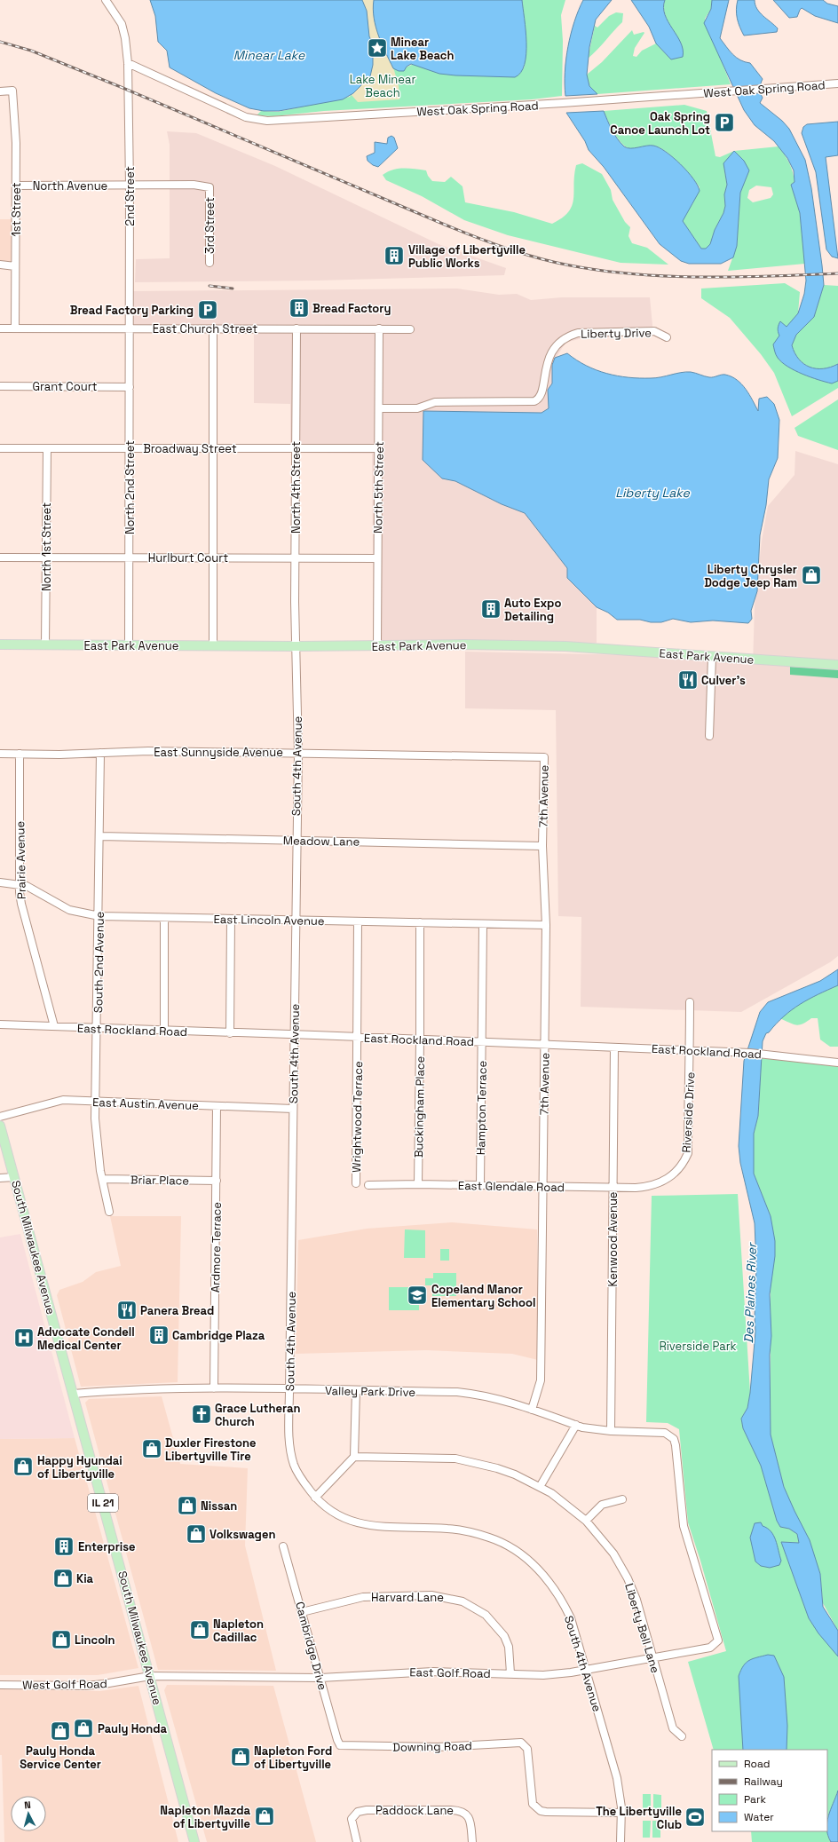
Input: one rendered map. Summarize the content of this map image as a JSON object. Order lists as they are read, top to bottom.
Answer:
{
  "streets": {
    "main road": ["East Park Avenue", "South Milwaukee Avenue", "IL 21"],
    "street": [
      "West Oak Spring Road",
      "North Avenue",
      "2nd Street",
      "1st Street",
      "3rd Street",
      "East Church Street",
      "Liberty Drive",
      "Grant Court",
      "Broadway Street",
      "North 2nd Street",
      "North 4th Street",
      "North 5th Street",
      "North 1st Street",
      "Hurlburt Court",
      "East Sunnyside Avenue",
      "South 4th Avenue",
      "7th Avenue",
      "Meadow Lane",
      "Prairie Avenue",
      "East Lincoln Avenue",
      "South 2nd Avenue",
      "East Rockland Road",
      "East Austin Avenue",
      "Buckingham Place",
      "Hampton Terrace",
      "Riverside Drive",
      "Wrightwood Terrace",
      "Briar Place",
      "East Glendale Road",
      "Kenwood Avenue",
      "Ardmore Terrace",
      "Valley Park Drive",
      "Harvard Lane",
      "Liberty Bell Lane",
      "Cambridge Drive",
      "East Golf Road",
      "West Golf Road",
      "Downing Road",
      "Paddock Lane"
    ]
  },
  "crossings": [
    ["West Oak Spring Road", "2nd Street"],
    ["North Avenue", "2nd Street"],
    ["North Avenue", "1st Street"],
    ["North Avenue", "3rd Street"],
    ["2nd Street", "East Church Street"],
    ["2nd Street", "North 2nd Street"],
    ["1st Street", "East Church Street"],
    ["East Church Street", "North 2nd Street"],
    ["East Church Street", "North 4th Street"],
    ["East Church Street", "North 5th Street"],
    ["Liberty Drive", "North 5th Street"],
    ["Grant Court", "North 2nd Street"],
    ["Broadway Street", "North 2nd Street"],
    ["Broadway Street", "North 4th Street"],
    ["Broadway Street", "North 5th Street"],
    ["Broadway Street", "North 1st Street"],
    ["North 2nd Street", "Hurlburt Court"],
    ["North 2nd Street", "East Park Avenue"],
    ["North 4th Street", "Hurlburt Court"],
    ["North 4th Street", "East Park Avenue"],
    ["North 4th Street", "South 4th Avenue"],
    ["North 5th Street", "Hurlburt Court"],
    ["North 5th Street", "East Park Avenue"],
    ["North 1st Street", "Hurlburt Court"],
    ["North 1st Street", "East Park Avenue"],
    ["East Park Avenue", "South 4th Avenue"],
    ["East Sunnyside Avenue", "South 4th Avenue"],
    ["East Sunnyside Avenue", "7th Avenue"],
    ["East Sunnyside Avenue", "Prairie Avenue"],
    ["East Sunnyside Avenue", "South 2nd Avenue"],
    ["South 4th Avenue", "Meadow Lane"],
    ["South 4th Avenue", "East Lincoln Avenue"],
    ["South 4th Avenue", "East Rockland Road"],
    ["South 4th Avenue", "East Austin Avenue"],
    ["South 4th Avenue", "Valley Park Drive"],
    ["South 4th Avenue", "East Golf Road"],
    ["South 4th Avenue", "Downing Road"],
    ["7th Avenue", "Meadow Lane"],
    ["7th Avenue", "East Lincoln Avenue"],
    ["7th Avenue", "East Rockland Road"],
    ["7th Avenue", "East Glendale Road"],
    ["7th Avenue", "Valley Park Drive"],
    ["Meadow Lane", "South 2nd Avenue"],
    ["Prairie Avenue", "East Lincoln Avenue"],
    ["Prairie Avenue", "East Rockland Road"],
    ["East Lincoln Avenue", "South 2nd Avenue"],
    ["East Lincoln Avenue", "Buckingham Place"],
    ["East Lincoln Avenue", "Hampton Terrace"],
    ["East Lincoln Avenue", "Wrightwood Terrace"],
    ["South 2nd Avenue", "East Rockland Road"],
    ["South 2nd Avenue", "East Austin Avenue"],
    ["South 2nd Avenue", "Briar Place"],
    ["East Rockland Road", "Buckingham Place"],
    ["East Rockland Road", "Hampton Terrace"],
    ["East Rockland Road", "Riverside Drive"],
    ["East Rockland Road", "Wrightwood Terrace"],
    ["East Rockland Road", "Kenwood Avenue"],
    ["East Austin Avenue", "Ardmore Terrace"],
    ["Buckingham Place", "East Glendale Road"],
    ["Hampton Terrace", "East Glendale Road"],
    ["Riverside Drive", "East Glendale Road"],
    ["Briar Place", "Ardmore Terrace"],
    ["East Glendale Road", "Kenwood Avenue"],
    ["Kenwood Avenue", "Valley Park Drive"],
    ["South Milwaukee Avenue", "Valley Park Drive"],
    ["South Milwaukee Avenue", "East Golf Road"],
    ["South Milwaukee Avenue", "West Golf Road"],
    ["Ardmore Terrace", "Valley Park Drive"],
    ["Valley Park Drive", "East Golf Road"],
    ["Harvard Lane", "Cambridge Drive"],
    ["Harvard Lane", "East Golf Road"],
    ["Liberty Bell Lane", "East Golf Road"],
    ["Cambridge Drive", "East Golf Road"],
    ["Cambridge Drive", "Downing Road"],
    ["East Golf Road", "West Golf Road"]
  ],
  "water": ["Minear Lake", "Liberty Lake", "Des Plaines River"],
  "parks": ["Lake Minear Beach", "Riverside Park"],
  "places": {
    "place": ["Minear Lake Beach"],
    "parking": ["Oak Spring Canoe Launch Lot", "Bread Factory Parking"],
    "building": [
      "Village of Libertyville Public Works",
      "Bread Factory",
      "Auto Expo Detailing",
      "Cambridge Plaza",
      "Enterprise"
    ],
    "shop": [
      "Liberty Chrysler Dodge Jeep Ram",
      "Duxler Firestone Libertyville Tire",
      "Happy Hyundai of Libertyville",
      "Nissan",
      "Volkswagen",
      "Kia",
      "Napleton Cadillac",
      "Lincoln",
      "Pauly Honda",
      "Pauly Honda Service Center",
      "Napleton Ford of Libertyville",
      "Napleton Mazda of Libertyville"
    ],
    "restaurant": ["Culver's", "Panera Bread"],
    "school or university": ["Copeland Manor Elementary School"],
    "hospital": ["Advocate Condell Medical Center"],
    "church": ["Grace Lutheran Church"],
    "sports": ["The Libertyville Club"]
  },
  "legend": [
    "Road",
    "Railway",
    "Park",
    "Water"
  ],
  "north": "top"
}
